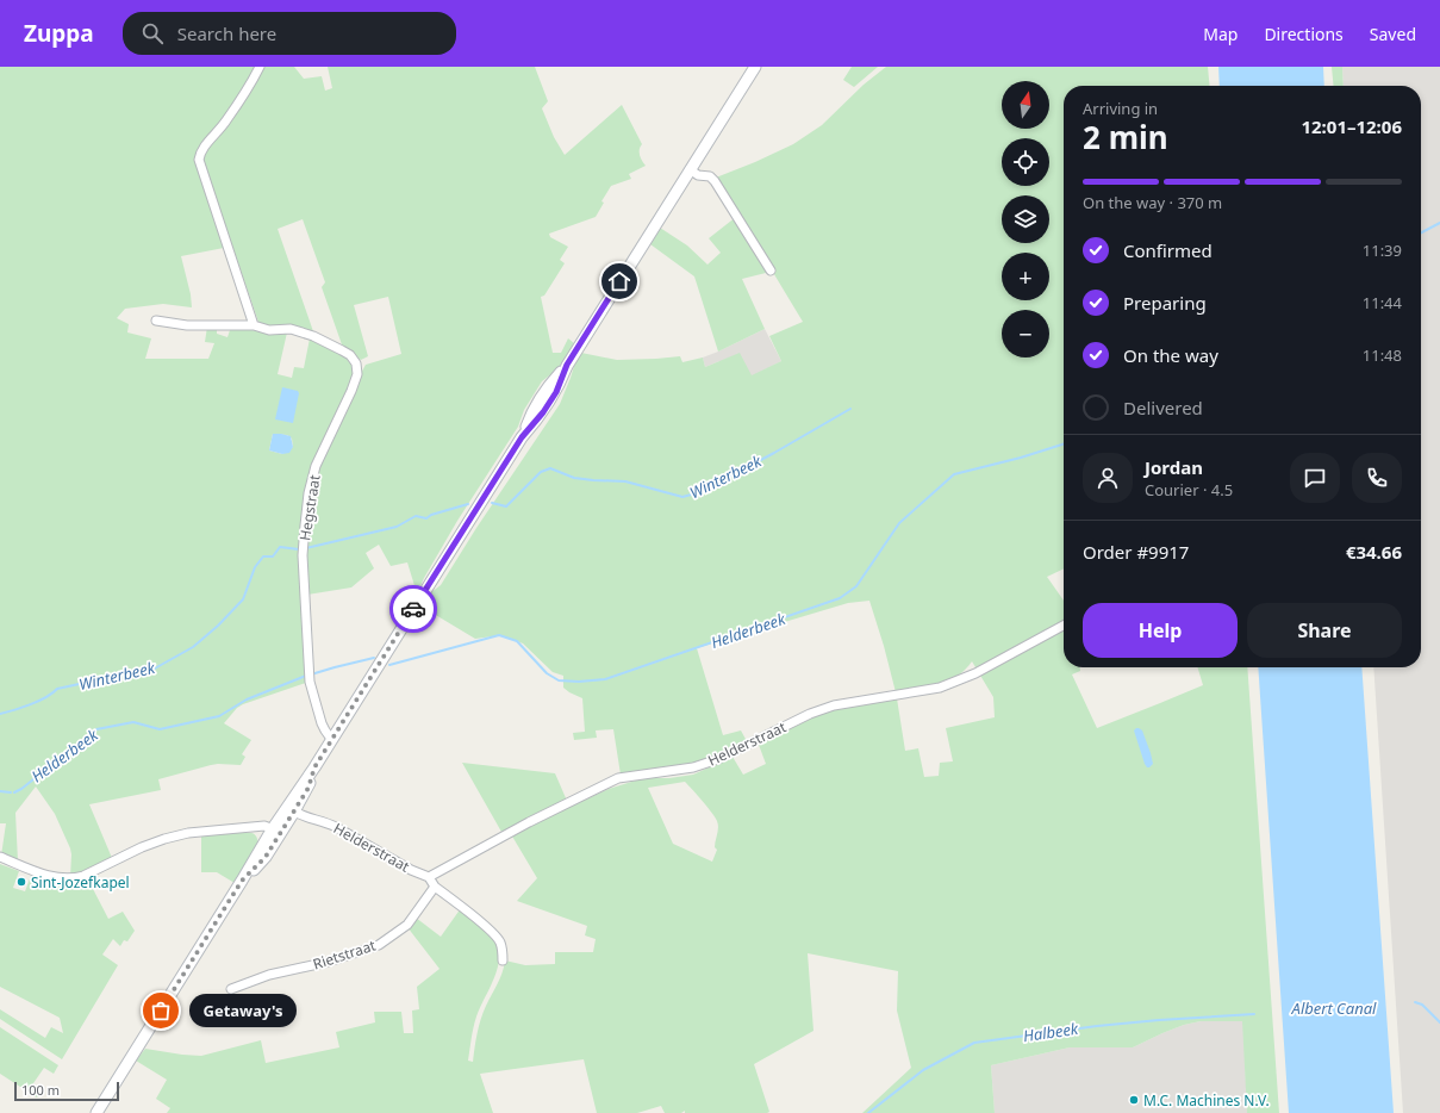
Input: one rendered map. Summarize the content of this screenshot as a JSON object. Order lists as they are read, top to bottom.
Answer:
{
  "streets": {
    "street": ["Hegstraat", "Helderstraat", "Rietstraat"]
  },
  "water": [
    "Winterbeek",
    "Helderbeek",
    "Albert Canal",
    "Halbeek"
  ],
  "places": ["Sint-Jozefkapel", "Getaway's", "M.C. Machines N.V."],
  "scale_bar": "100 m",
  "north": "top",
  "page": {
    "header": "Zuppa",
    "search": "Search here",
    "nav": ["Map", "Directions", "Saved"],
    "map_buttons": ["+", "−"],
    "heading": ["2 min", "Arriving in", "12:01–12:06"],
    "panel": [
      "Jordan",
      "Courier · 4.5",
      "Order #9917",
      "€34.66"
    ],
    "bar": "On the way · 370 m",
    "list": [
      ["Confirmed", "11:39"],
      ["Preparing", "11:44"],
      ["On the way", "11:48"],
      "Delivered"
    ],
    "buttons": ["Help", "Share"],
    "bubble": "Getaway's",
    "scale": "100 m"
  }
}
